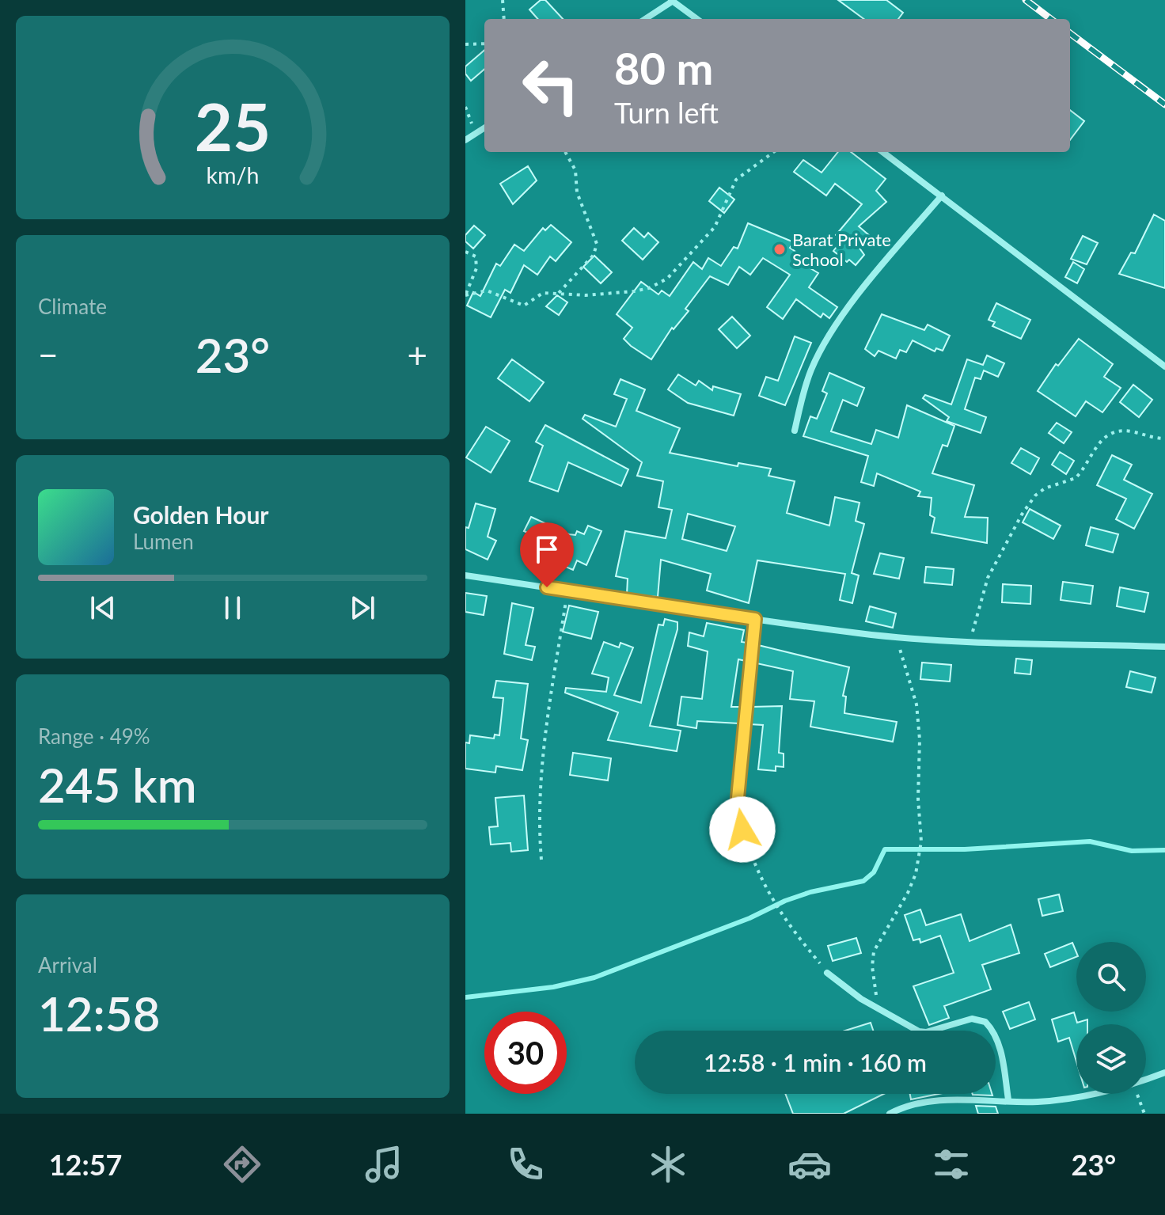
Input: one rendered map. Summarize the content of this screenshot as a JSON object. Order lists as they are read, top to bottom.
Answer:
{
  "places": ["Barat Private School"],
  "page": {
    "turn": ["80 m", "Turn left"],
    "tile": [
      "Climate",
      ["Range · 49%", "245 km"],
      ["Arrival", "12:58"]
    ],
    "heat": ["−", "23°", "+"],
    "song": ["Golden Hour", "Lumen"],
    "limit": "30",
    "trip": "12:58 · 1 min · 160 m",
    "tabs": ["12:57", "23°"],
    "gauge": ["25", "km/h"]
  }
}
